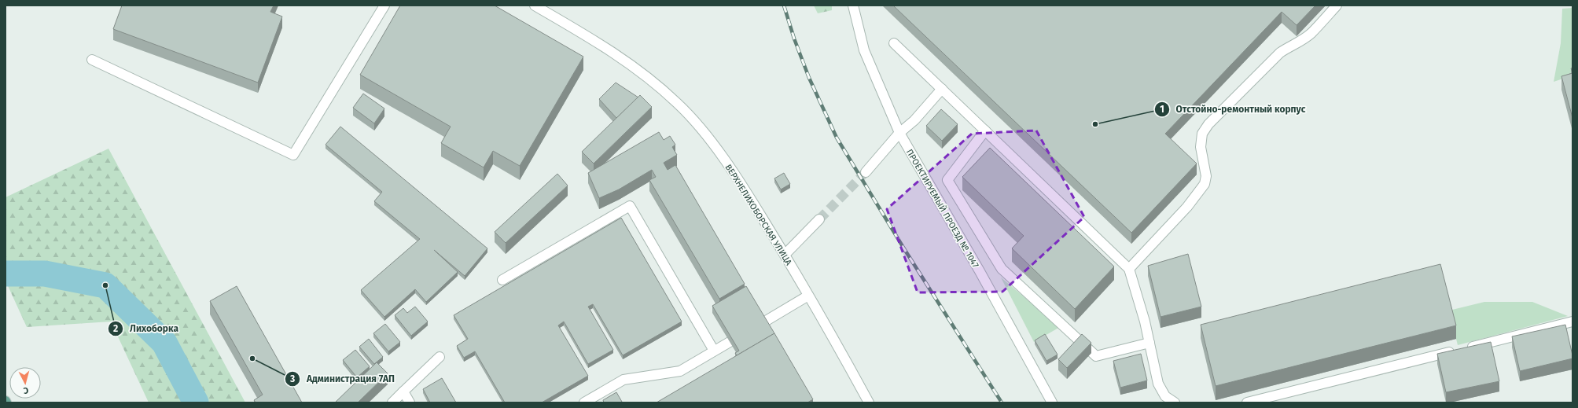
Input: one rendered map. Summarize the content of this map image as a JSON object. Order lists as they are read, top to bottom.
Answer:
{
  "streets": {
    "street": ["ПРОЕКТИРУЕМЫЙ ПРОЕЗД № 1047", "ВЕРХНЕЛИХОБОРСКАЯ УЛИЦА"]
  },
  "places": ["Отстойно-ремонтный корпус", "Лихоборка", "Администрация 7АП"],
  "north": "bottom"
}
